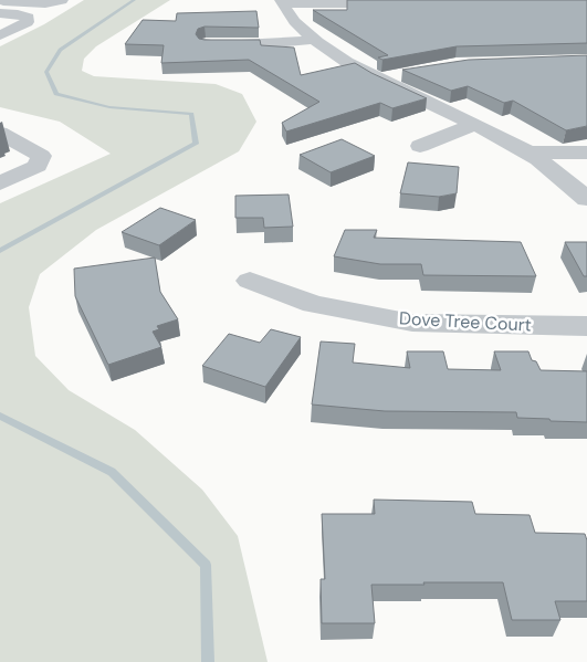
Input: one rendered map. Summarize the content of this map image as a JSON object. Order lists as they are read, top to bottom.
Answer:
{
  "streets": {
    "street": ["Dove Tree Court"]
  }
}
